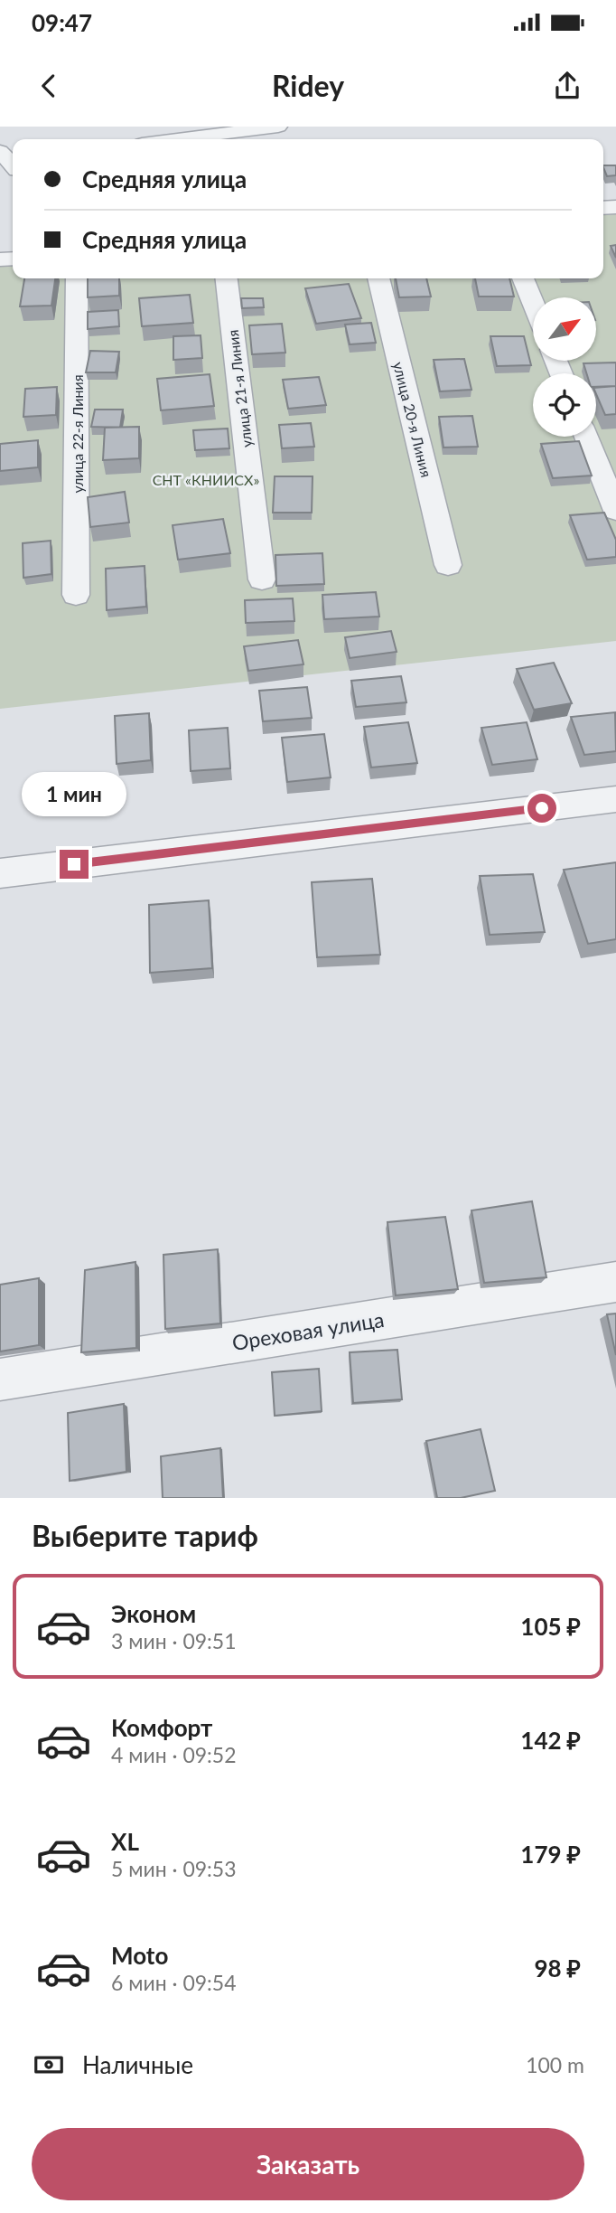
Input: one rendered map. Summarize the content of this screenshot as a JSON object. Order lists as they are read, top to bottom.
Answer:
{
  "streets": {
    "street": [
      "улица 21-я Линия",
      "улица 20-я Линия",
      "улица 22-я Линия",
      "Ореховая улица"
    ]
  },
  "parks": ["СНТ «КНИИСХ»"],
  "north": "top right",
  "page": {
    "status": "09:47",
    "header": "Ridey",
    "banner": ["Средняя улица", "Средняя улица"],
    "bubble": "1 мин",
    "heading": "Выберите тариф",
    "list": [
      {
        "name": "Эконом",
        "note": "3 мин · 09:51",
        "value": "105 ₽"
      },
      {
        "name": "Комфорт",
        "note": "4 мин · 09:52",
        "value": "142 ₽"
      },
      {
        "name": "XL",
        "note": "5 мин · 09:53",
        "value": "179 ₽"
      },
      {
        "name": "Moto",
        "note": "6 мин · 09:54",
        "value": "98 ₽"
      }
    ],
    "pay": ["Наличные", "100 m"],
    "buttons": "Заказать"
  }
}
